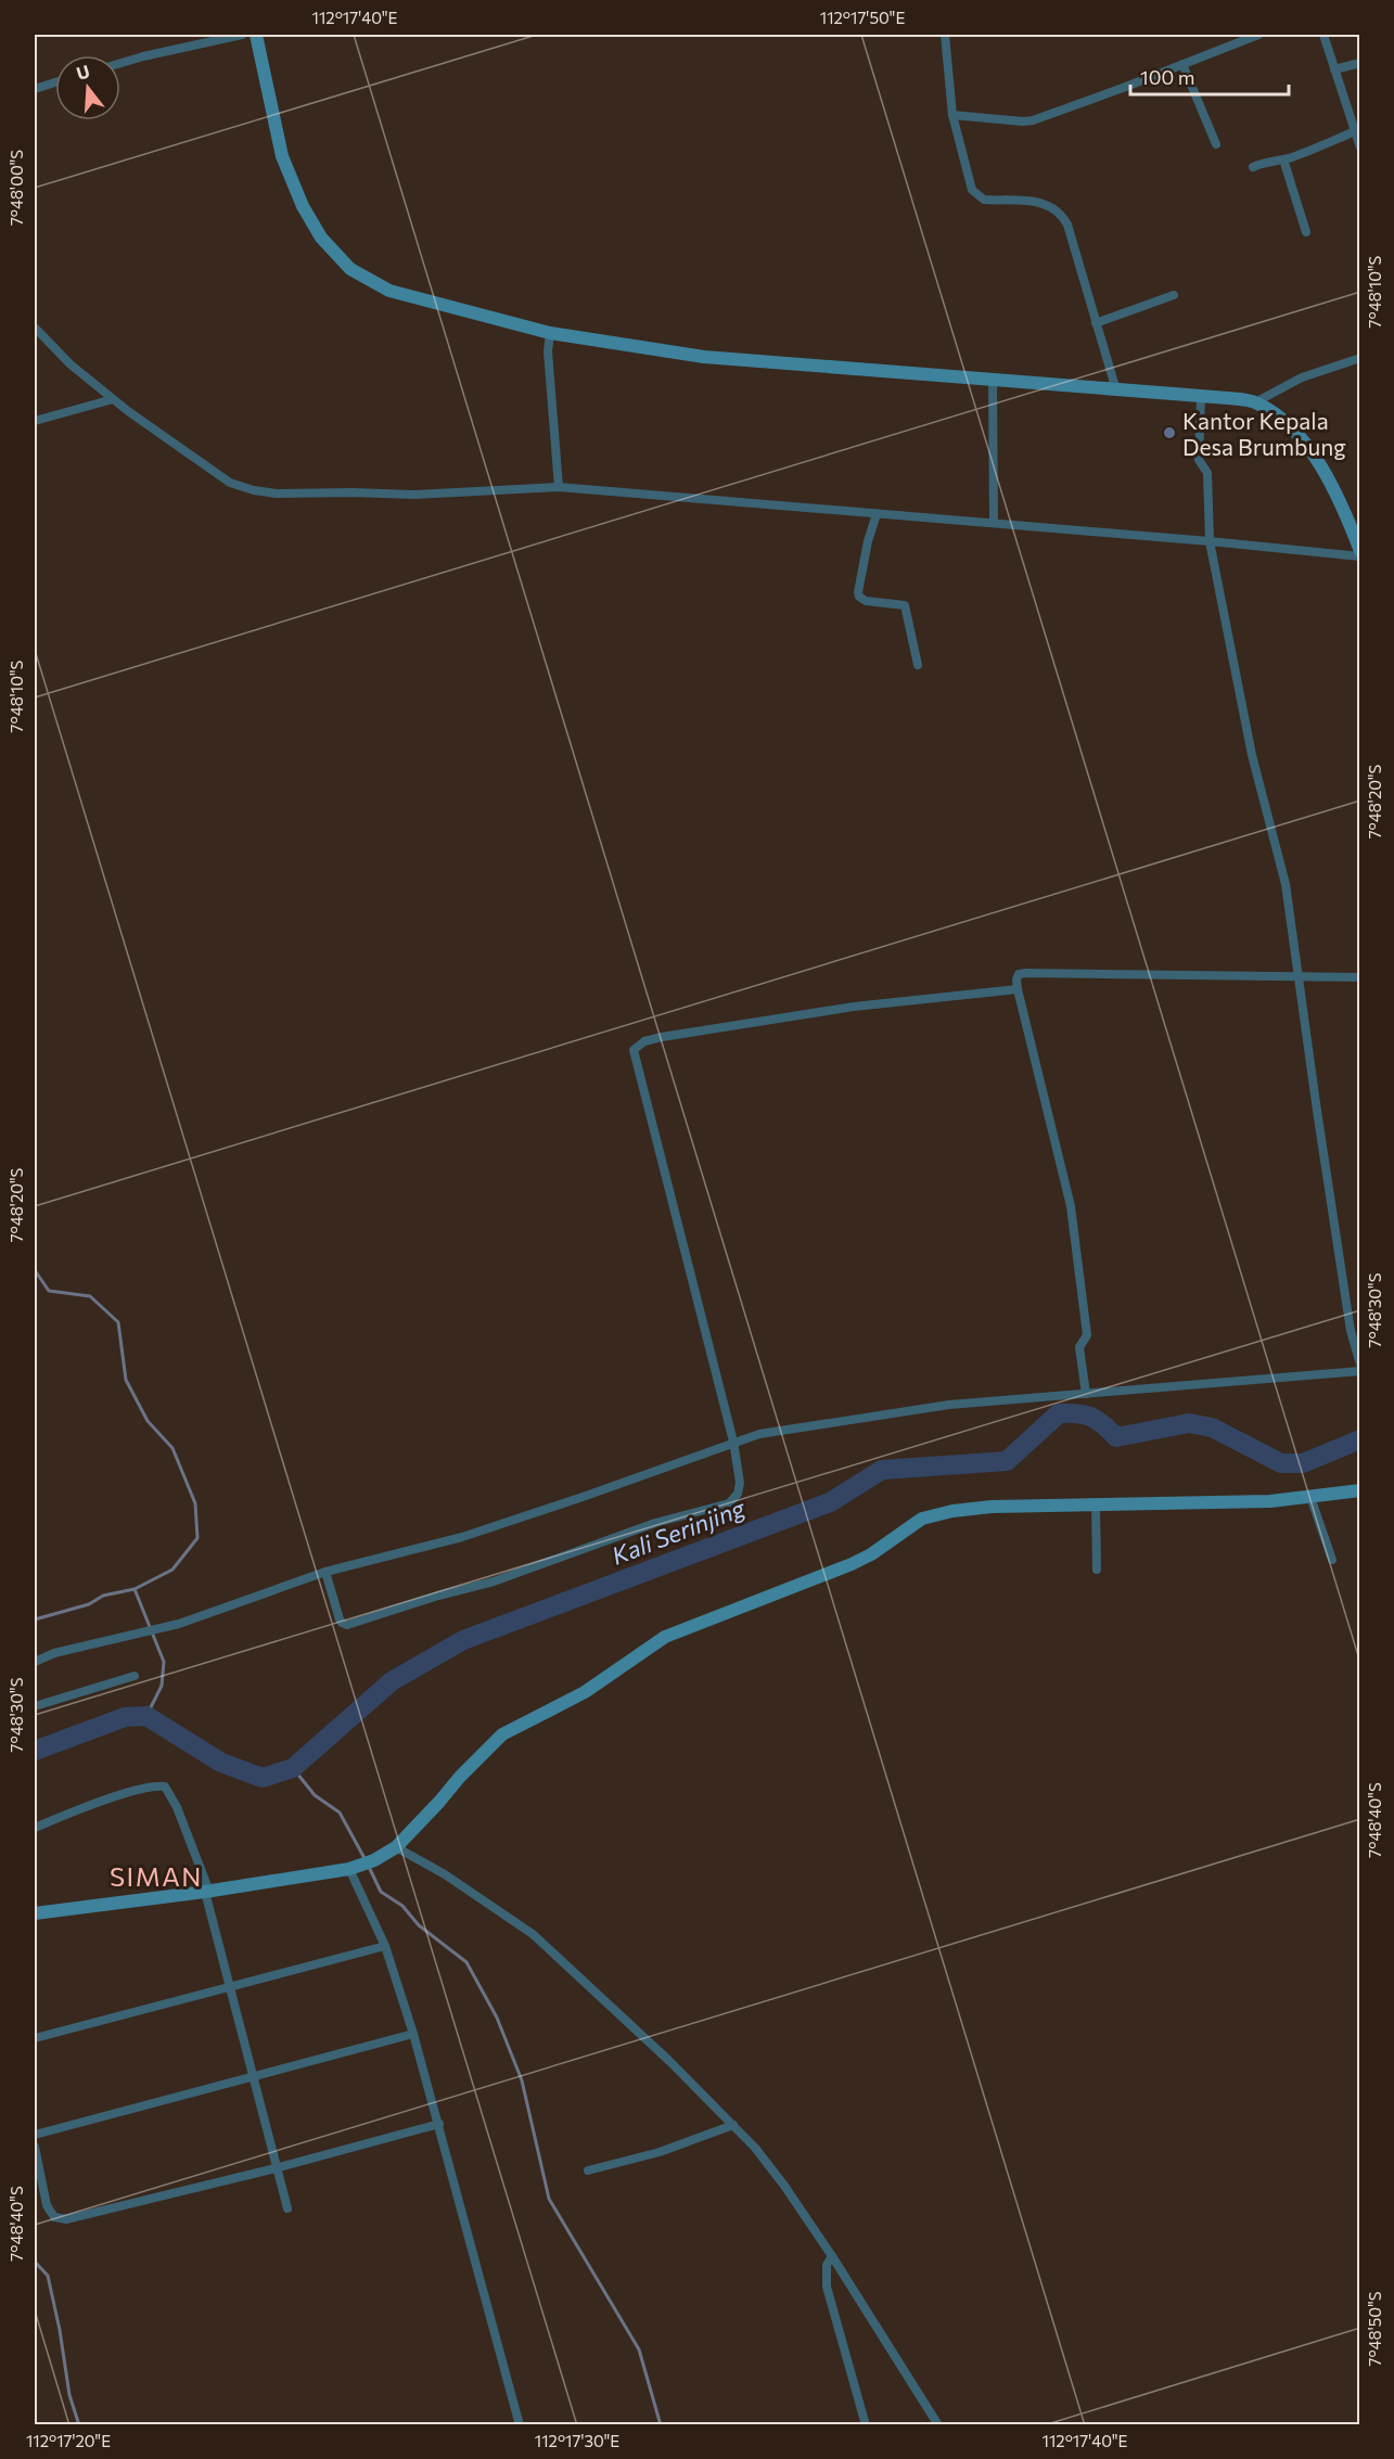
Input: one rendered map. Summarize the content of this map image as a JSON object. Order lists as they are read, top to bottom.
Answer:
{
  "districts": ["SIMAN"],
  "water": ["Kali Serinjing"],
  "places": ["Kantor Kepala Desa Brumbung"],
  "scale_bar": "100 m",
  "north": "top",
  "coordinates": [
    "112°17'40\"E",
    "112°17'50\"E",
    "7°48'00\"S",
    "7°48'10\"S",
    "7°48'20\"S",
    "7°48'30\"S",
    "7°48'40\"S",
    "7°48'50\"S",
    "112°17'20\"E",
    "112°17'30\"E"
  ]
}
